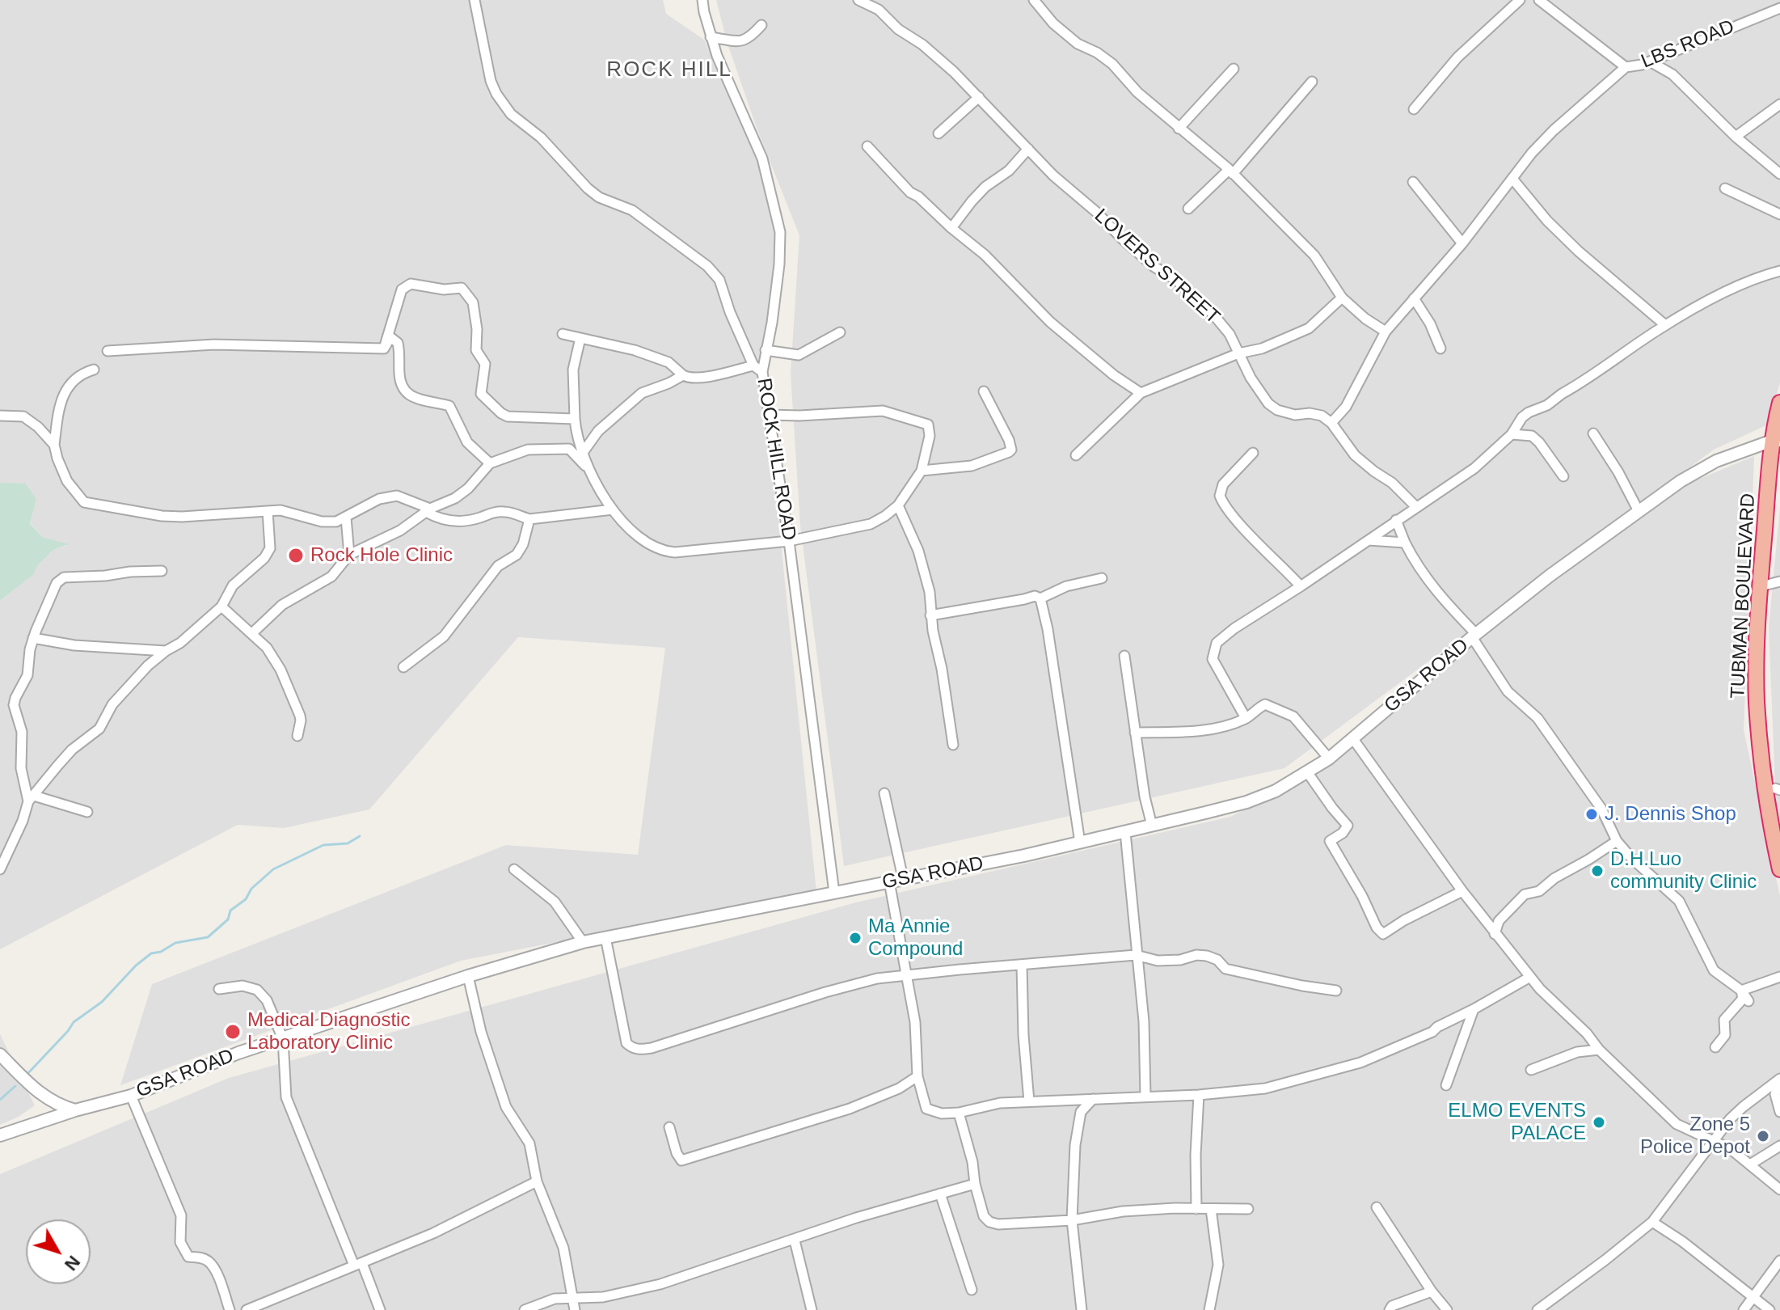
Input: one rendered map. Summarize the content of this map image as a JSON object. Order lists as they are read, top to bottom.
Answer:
{
  "streets": {
    "highway": ["TUBMAN BOULEVARD"],
    "street": [
      "LBS ROAD",
      "LOVERS STREET",
      "ROCK HILL ROAD",
      "GSA ROAD"
    ]
  },
  "crossings": [
    ["ROCK HILL ROAD", "GSA ROAD"],
    ["TUBMAN BOULEVARD", "GSA ROAD"]
  ],
  "districts": ["ROCK HILL"],
  "places": [
    "Rock Hole Clinic",
    "J. Dennis Shop",
    "D.H.Luo community Clinic",
    "Ma Annie Compound",
    "Medical Diagnostic Laboratory Clinic",
    "ELMO EVENTS PALACE",
    "Zone 5 Police Depot"
  ],
  "north": "bottom right"
}
